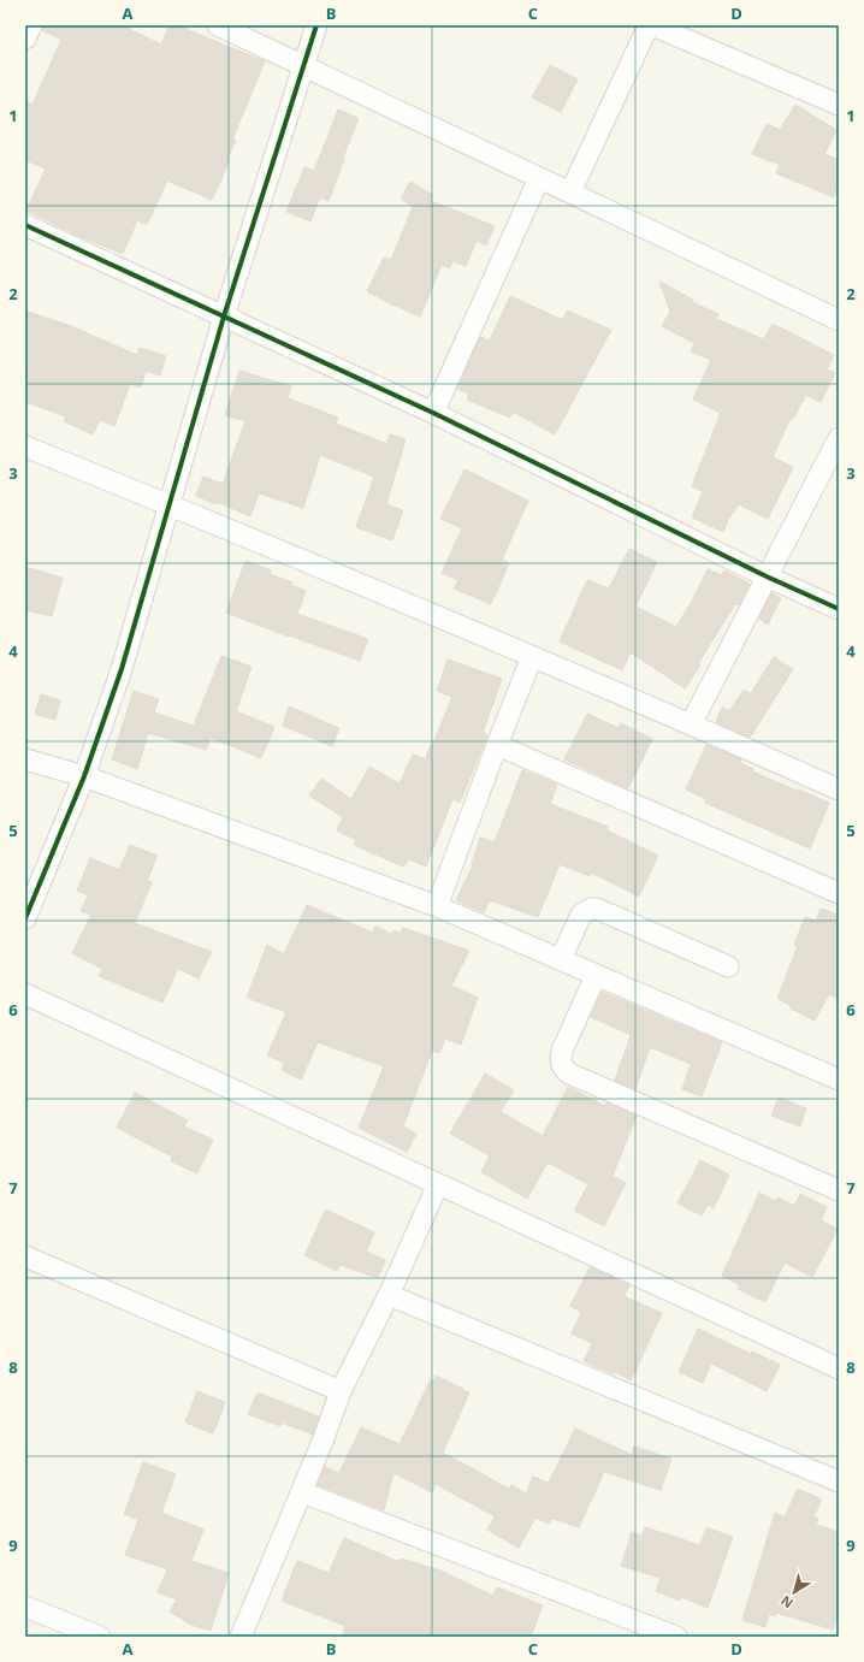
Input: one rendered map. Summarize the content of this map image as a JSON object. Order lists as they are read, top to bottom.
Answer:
{
  "north": "bottom left",
  "grid": {
    "columns": [
      "A",
      "B",
      "C",
      "D"
    ],
    "rows": [
      "1",
      "2",
      "3",
      "4",
      "5",
      "6",
      "7",
      "8",
      "9"
    ]
  }
}
